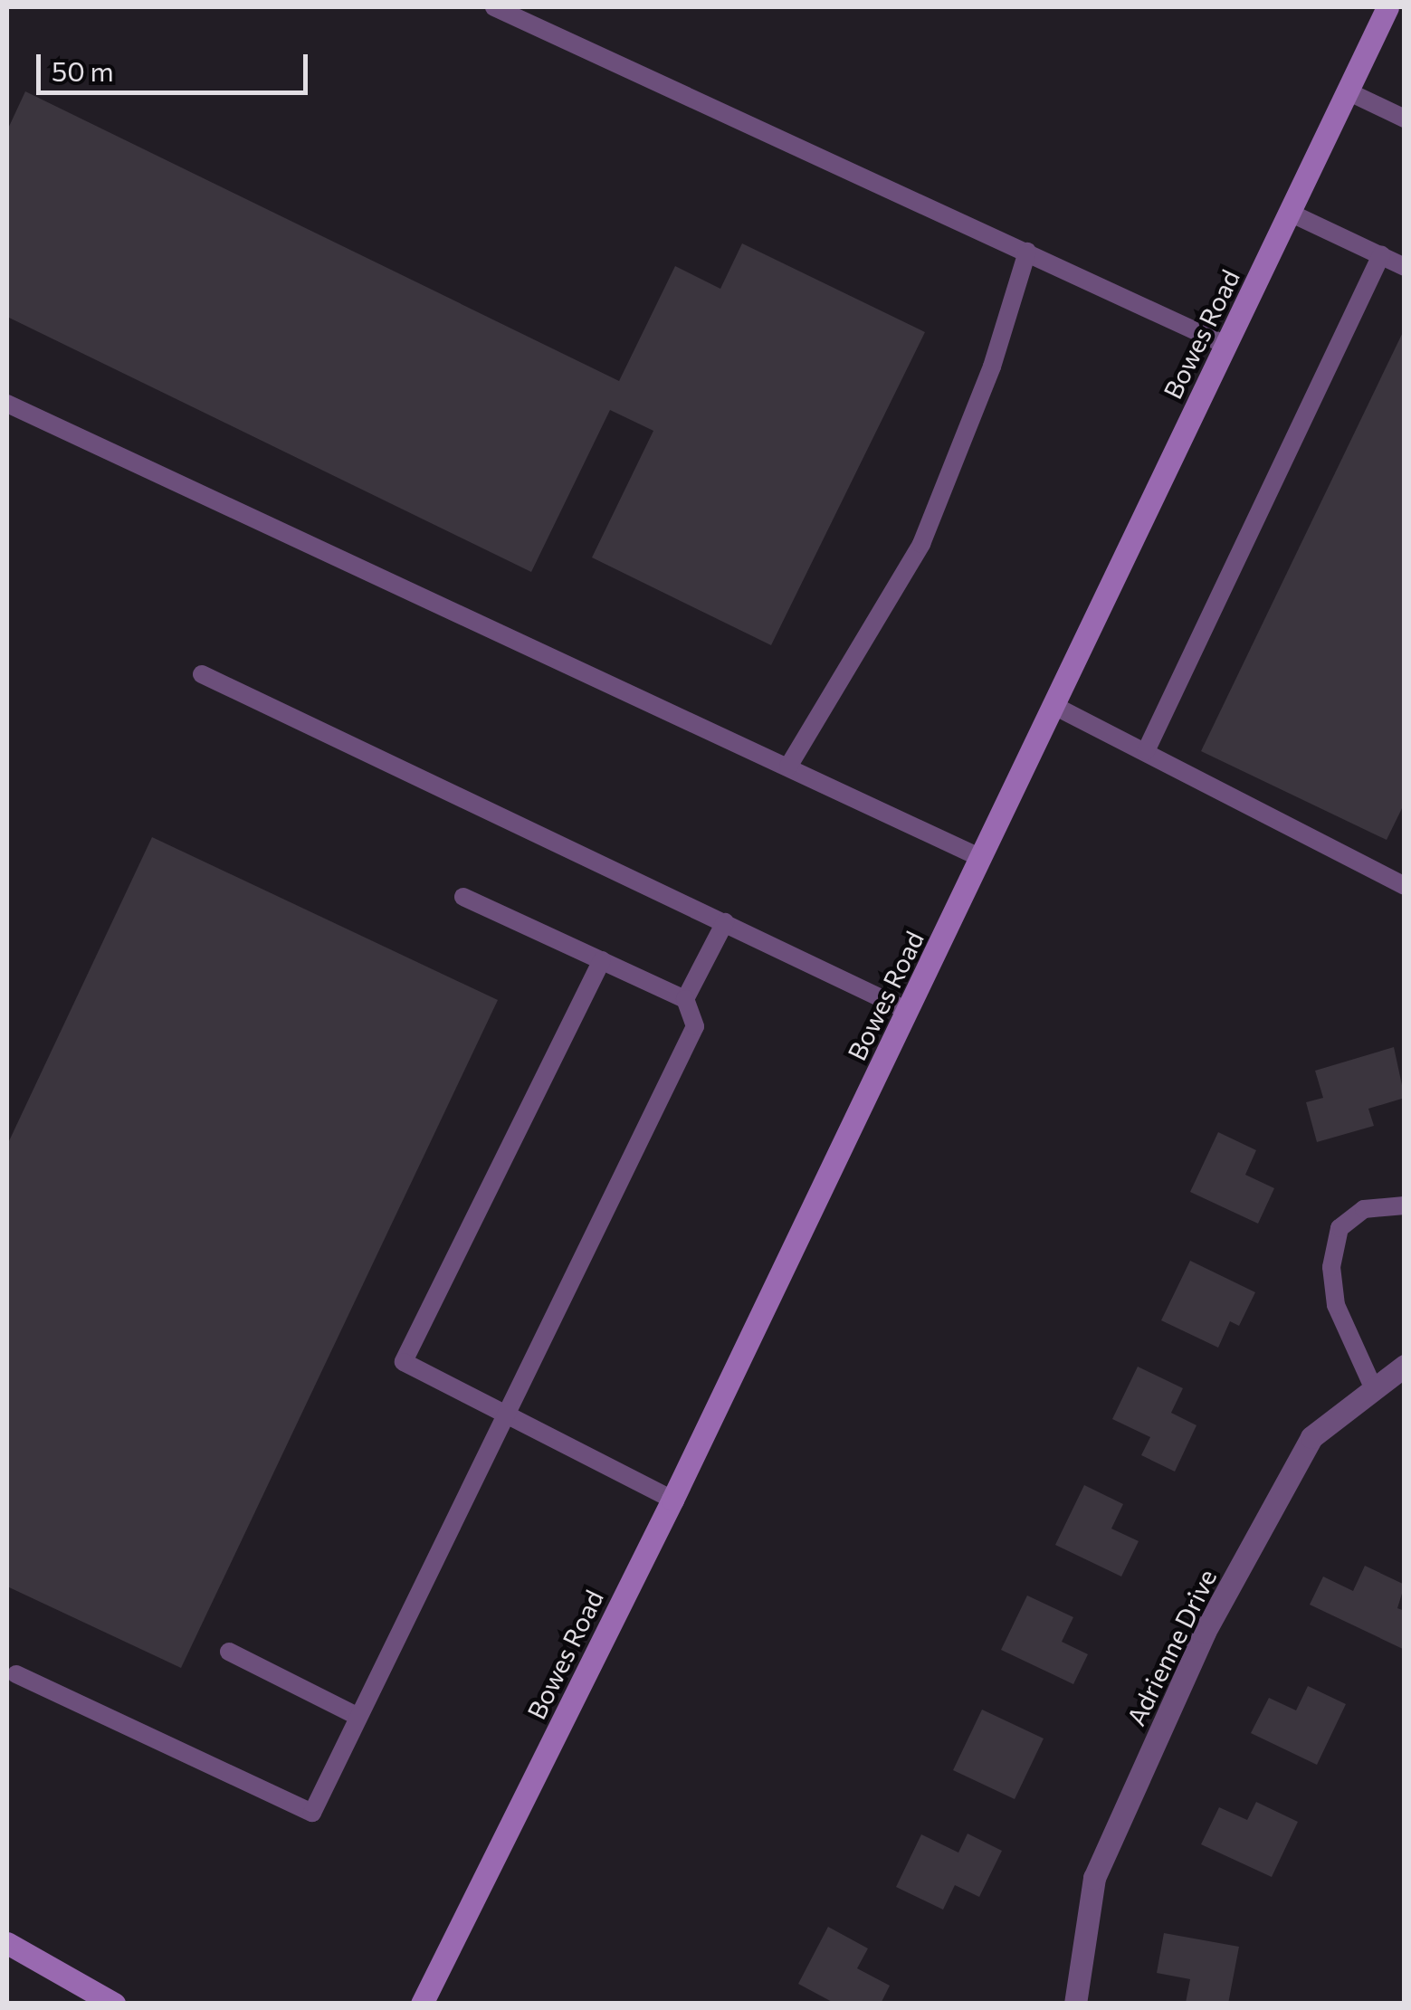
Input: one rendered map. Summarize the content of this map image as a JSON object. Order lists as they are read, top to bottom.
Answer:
{
  "streets": {
    "main road": ["Bowes Road"],
    "street": ["Adrienne Drive"]
  },
  "scale_bar": "50 m"
}
